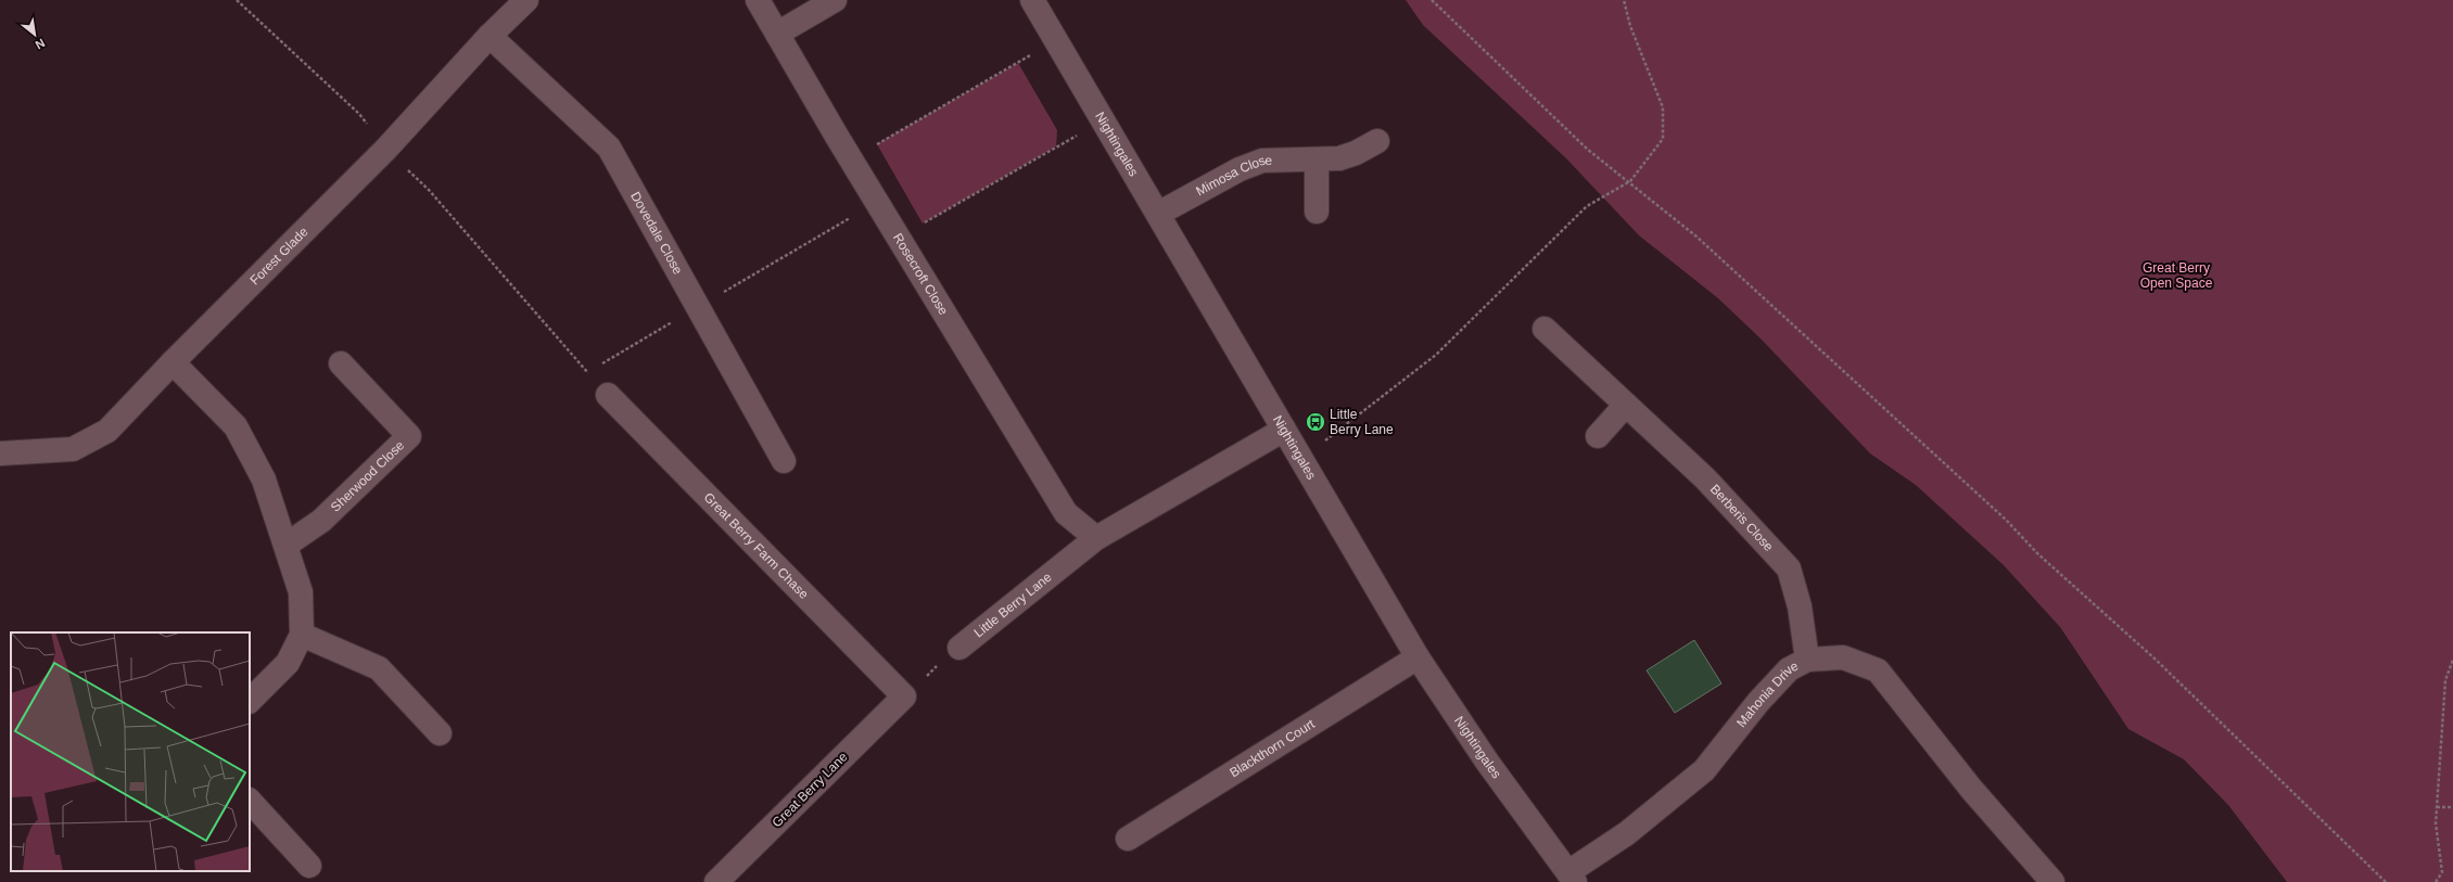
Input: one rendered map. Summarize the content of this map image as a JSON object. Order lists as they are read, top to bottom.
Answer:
{
  "streets": {
    "street": [
      "Nightingales",
      "Mimosa Close",
      "Dovedale Close",
      "Forest Glade",
      "Rosecroft Close",
      "Sherwood Close",
      "Berberis Close",
      "Great Berry Farm Chase",
      "Little Berry Lane",
      "Mahonia Drive",
      "Blackthorn Court",
      "Great Berry Lane"
    ]
  },
  "crossings": [
    ["Nightingales", "Mimosa Close"],
    ["Nightingales", "Little Berry Lane"],
    ["Nightingales", "Mahonia Drive"],
    ["Nightingales", "Blackthorn Court"],
    ["Dovedale Close", "Forest Glade"],
    ["Rosecroft Close", "Little Berry Lane"],
    ["Berberis Close", "Mahonia Drive"],
    ["Great Berry Farm Chase", "Great Berry Lane"]
  ],
  "parks": ["Great Berry Open Space"],
  "places": {
    "bus stop": ["Little Berry Lane"]
  },
  "north": "bottom right"
}
